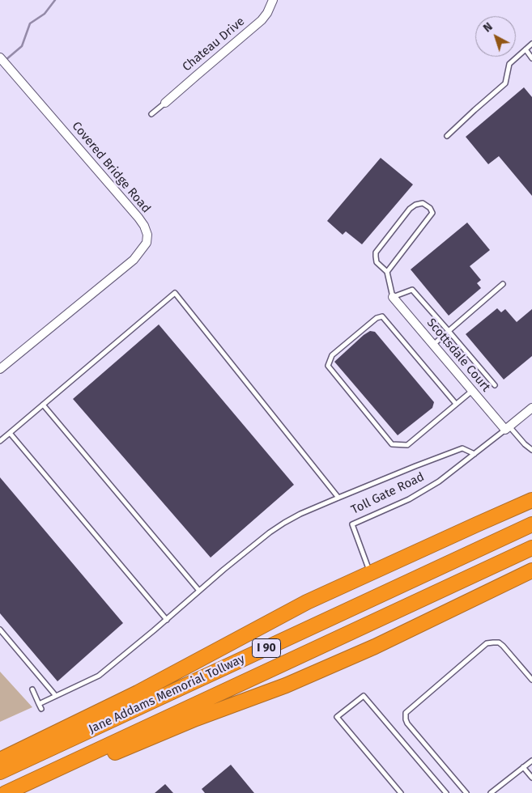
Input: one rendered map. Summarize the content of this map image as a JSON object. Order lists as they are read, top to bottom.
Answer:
{
  "streets": {
    "highway": ["I 90", "Jane Addams Memorial Tollway"],
    "street": [
      "Chateau Drive",
      "Covered Bridge Road",
      "Scottsdale Court",
      "Toll Gate Road"
    ]
  },
  "crossings": [
    ["Scottsdale Court", "Toll Gate Road"]
  ],
  "north": "top left"
}
